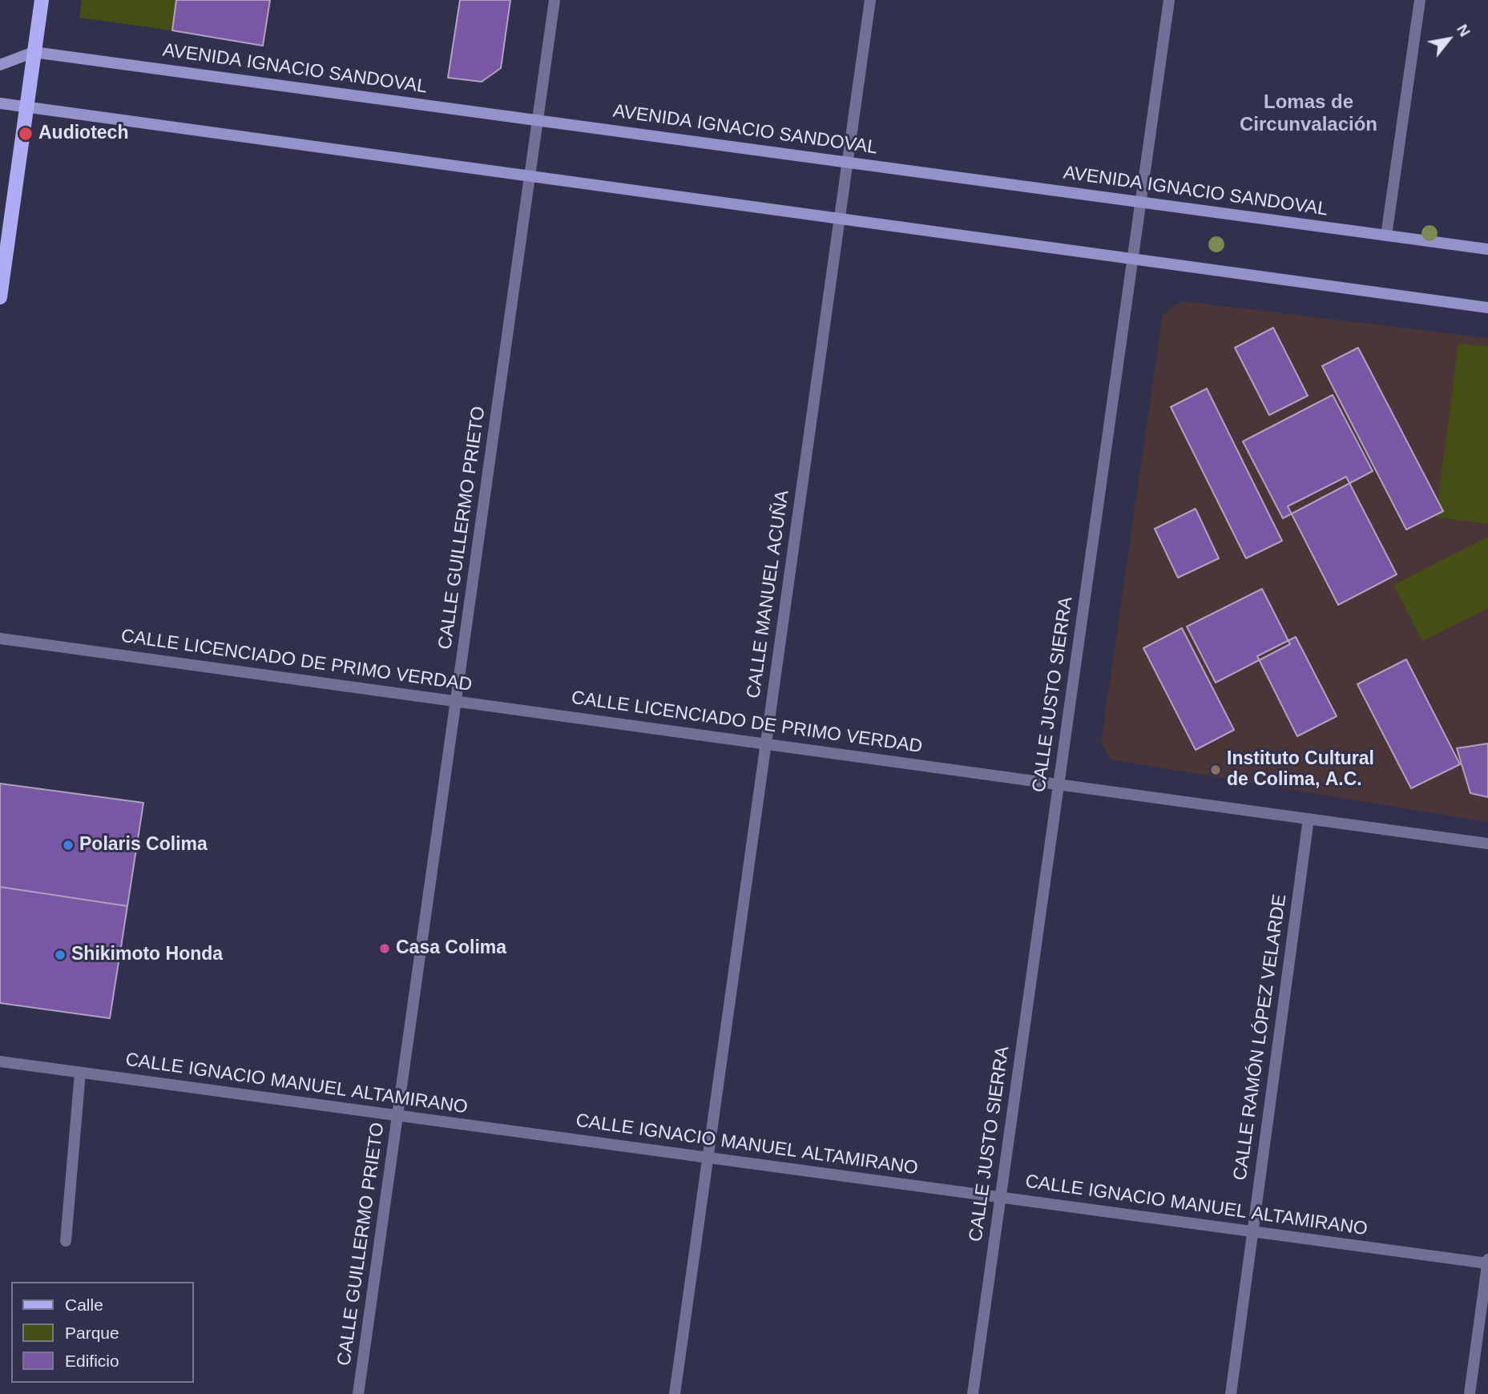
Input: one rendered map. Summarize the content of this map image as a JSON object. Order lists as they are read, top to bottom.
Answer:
{
  "streets": {
    "main road": ["AVENIDA IGNACIO SANDOVAL"],
    "street": [
      "CALLE GUILLERMO PRIETO",
      "CALLE MANUEL ACUÑA",
      "CALLE LICENCIADO DE PRIMO VERDAD",
      "CALLE JUSTO SIERRA",
      "CALLE RAMÓN LÓPEZ VELARDE",
      "CALLE IGNACIO MANUEL ALTAMIRANO"
    ]
  },
  "crossings": [
    ["AVENIDA IGNACIO SANDOVAL", "CALLE GUILLERMO PRIETO"],
    ["AVENIDA IGNACIO SANDOVAL", "CALLE MANUEL ACUÑA"],
    ["AVENIDA IGNACIO SANDOVAL", "CALLE JUSTO SIERRA"],
    ["CALLE GUILLERMO PRIETO", "CALLE LICENCIADO DE PRIMO VERDAD"],
    ["CALLE GUILLERMO PRIETO", "CALLE IGNACIO MANUEL ALTAMIRANO"],
    ["CALLE MANUEL ACUÑA", "CALLE LICENCIADO DE PRIMO VERDAD"],
    ["CALLE MANUEL ACUÑA", "CALLE IGNACIO MANUEL ALTAMIRANO"],
    ["CALLE LICENCIADO DE PRIMO VERDAD", "CALLE JUSTO SIERRA"],
    ["CALLE LICENCIADO DE PRIMO VERDAD", "CALLE RAMÓN LÓPEZ VELARDE"],
    ["CALLE JUSTO SIERRA", "CALLE IGNACIO MANUEL ALTAMIRANO"],
    ["CALLE RAMÓN LÓPEZ VELARDE", "CALLE IGNACIO MANUEL ALTAMIRANO"]
  ],
  "districts": ["Lomas de Circunvalación"],
  "places": [
    "Audiotech",
    "Instituto Cultural de Colima, A.C.",
    "Polaris Colima",
    "Casa Colima",
    "Shikimoto Honda"
  ],
  "legend": ["Calle", "Parque", "Edificio"],
  "north": "top right"
}
